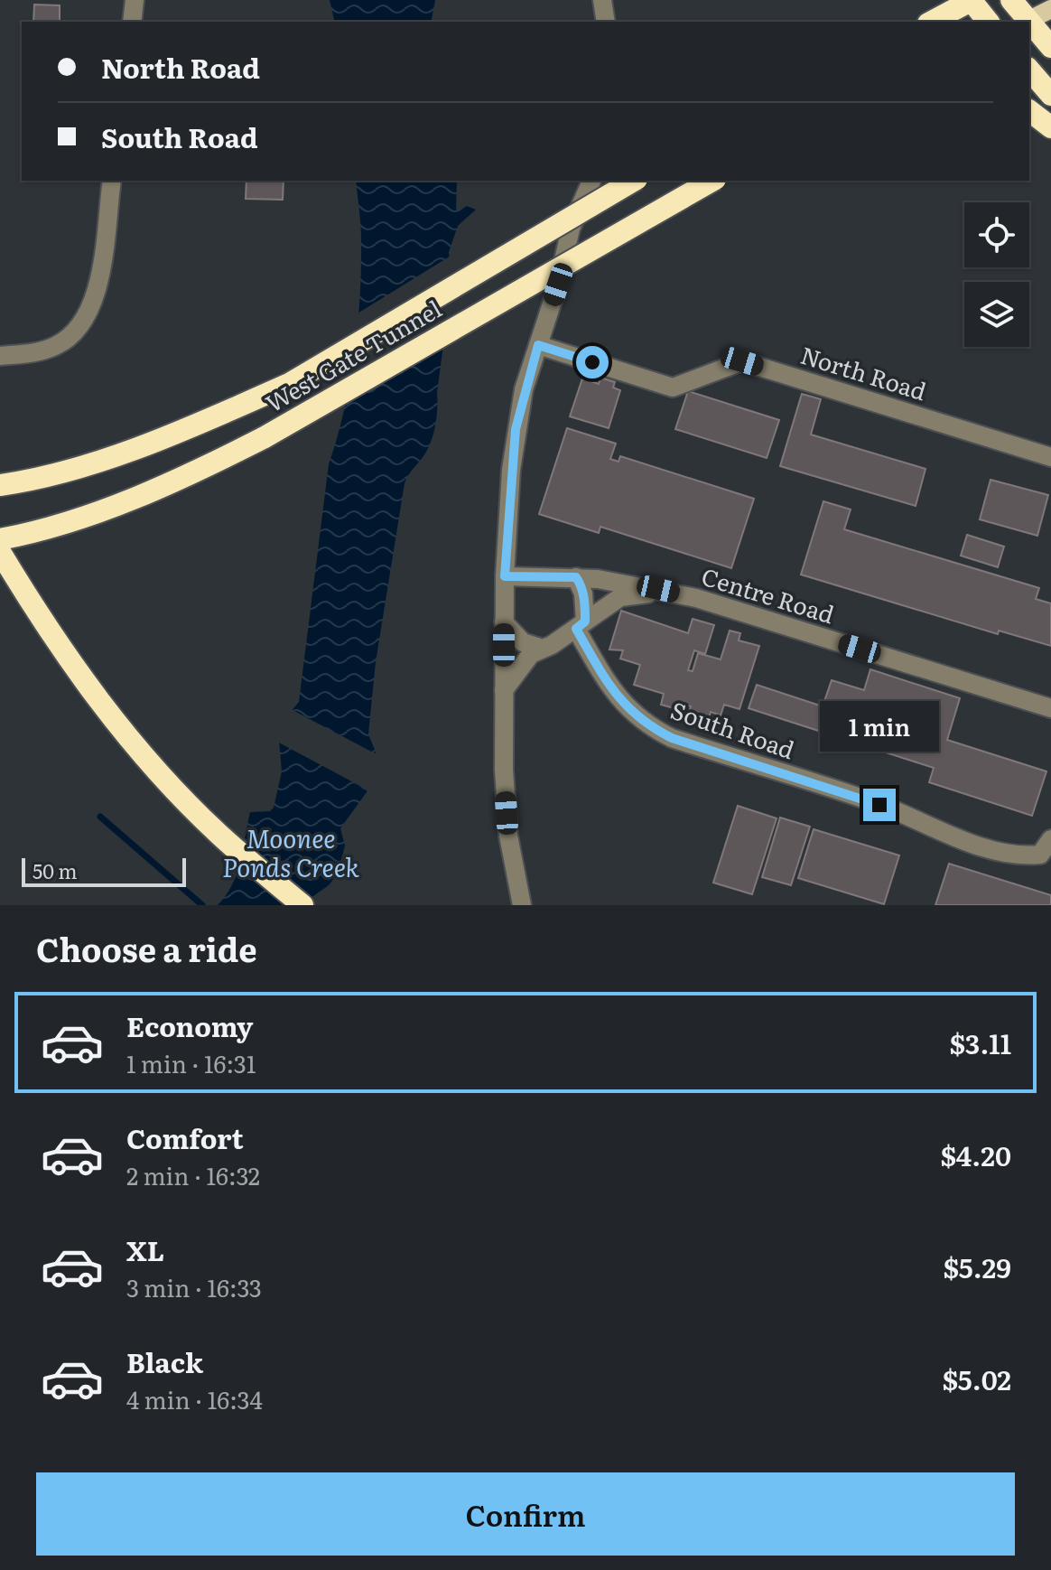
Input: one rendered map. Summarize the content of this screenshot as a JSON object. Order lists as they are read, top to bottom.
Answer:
{
  "streets": {
    "highway": ["West Gate Tunnel"],
    "street": ["North Road", "Centre Road", "South Road"]
  },
  "crossings": [
    ["Centre Road", "South Road"]
  ],
  "water": ["Moonee Ponds Creek"],
  "scale_bar": "50 m",
  "page": {
    "banner": ["North Road", "South Road"],
    "bubble": "1 min",
    "scale": "50 m",
    "heading": "Choose a ride",
    "list": [
      {
        "name": "Economy",
        "note": "1 min · 16:31",
        "value": "$3.11"
      },
      {
        "name": "Comfort",
        "note": "2 min · 16:32",
        "value": "$4.20"
      },
      {
        "name": "XL",
        "note": "3 min · 16:33",
        "value": "$5.29"
      },
      {
        "name": "Black",
        "note": "4 min · 16:34",
        "value": "$5.02"
      }
    ],
    "buttons": "Confirm"
  }
}
